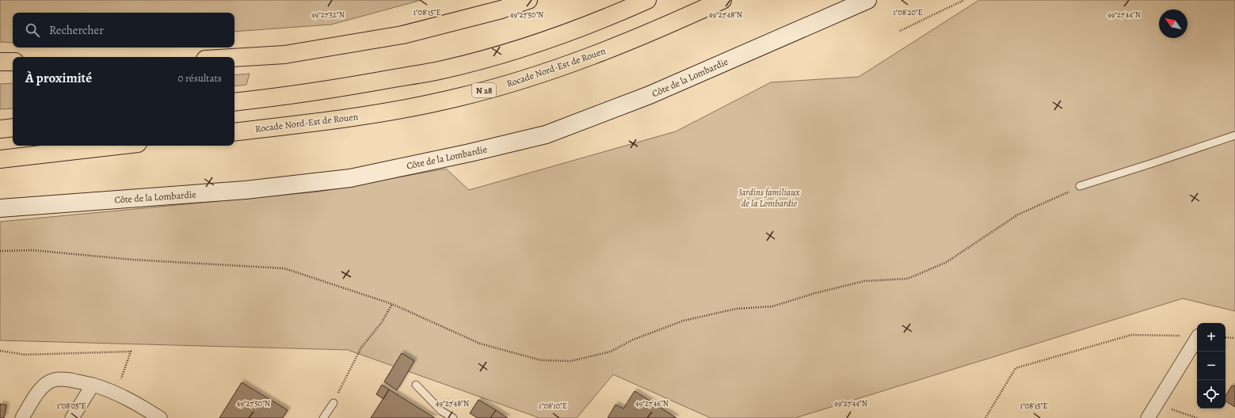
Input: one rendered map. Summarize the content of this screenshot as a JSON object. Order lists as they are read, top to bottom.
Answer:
{
  "streets": {
    "highway": ["Rocade Nord-Est de Rouen", "N 28"],
    "main road": ["Côte de la Lombardie"]
  },
  "parks": ["Jardins familiaux de la Lombardie"],
  "north": "top left",
  "page": {
    "search": "Rechercher",
    "heading": ["À proximité", "0 résultats"],
    "map_buttons": ["+", "−"]
  },
  "coordinates": [
    "1°08'15\"E",
    "1°08'20\"E",
    "49°27'52\"N",
    "49°27'50\"N",
    "49°27'48\"N",
    "49°27'44\"N",
    "49°27'46\"N",
    "1°08'05\"E",
    "1°08'10\"E"
  ]
}
